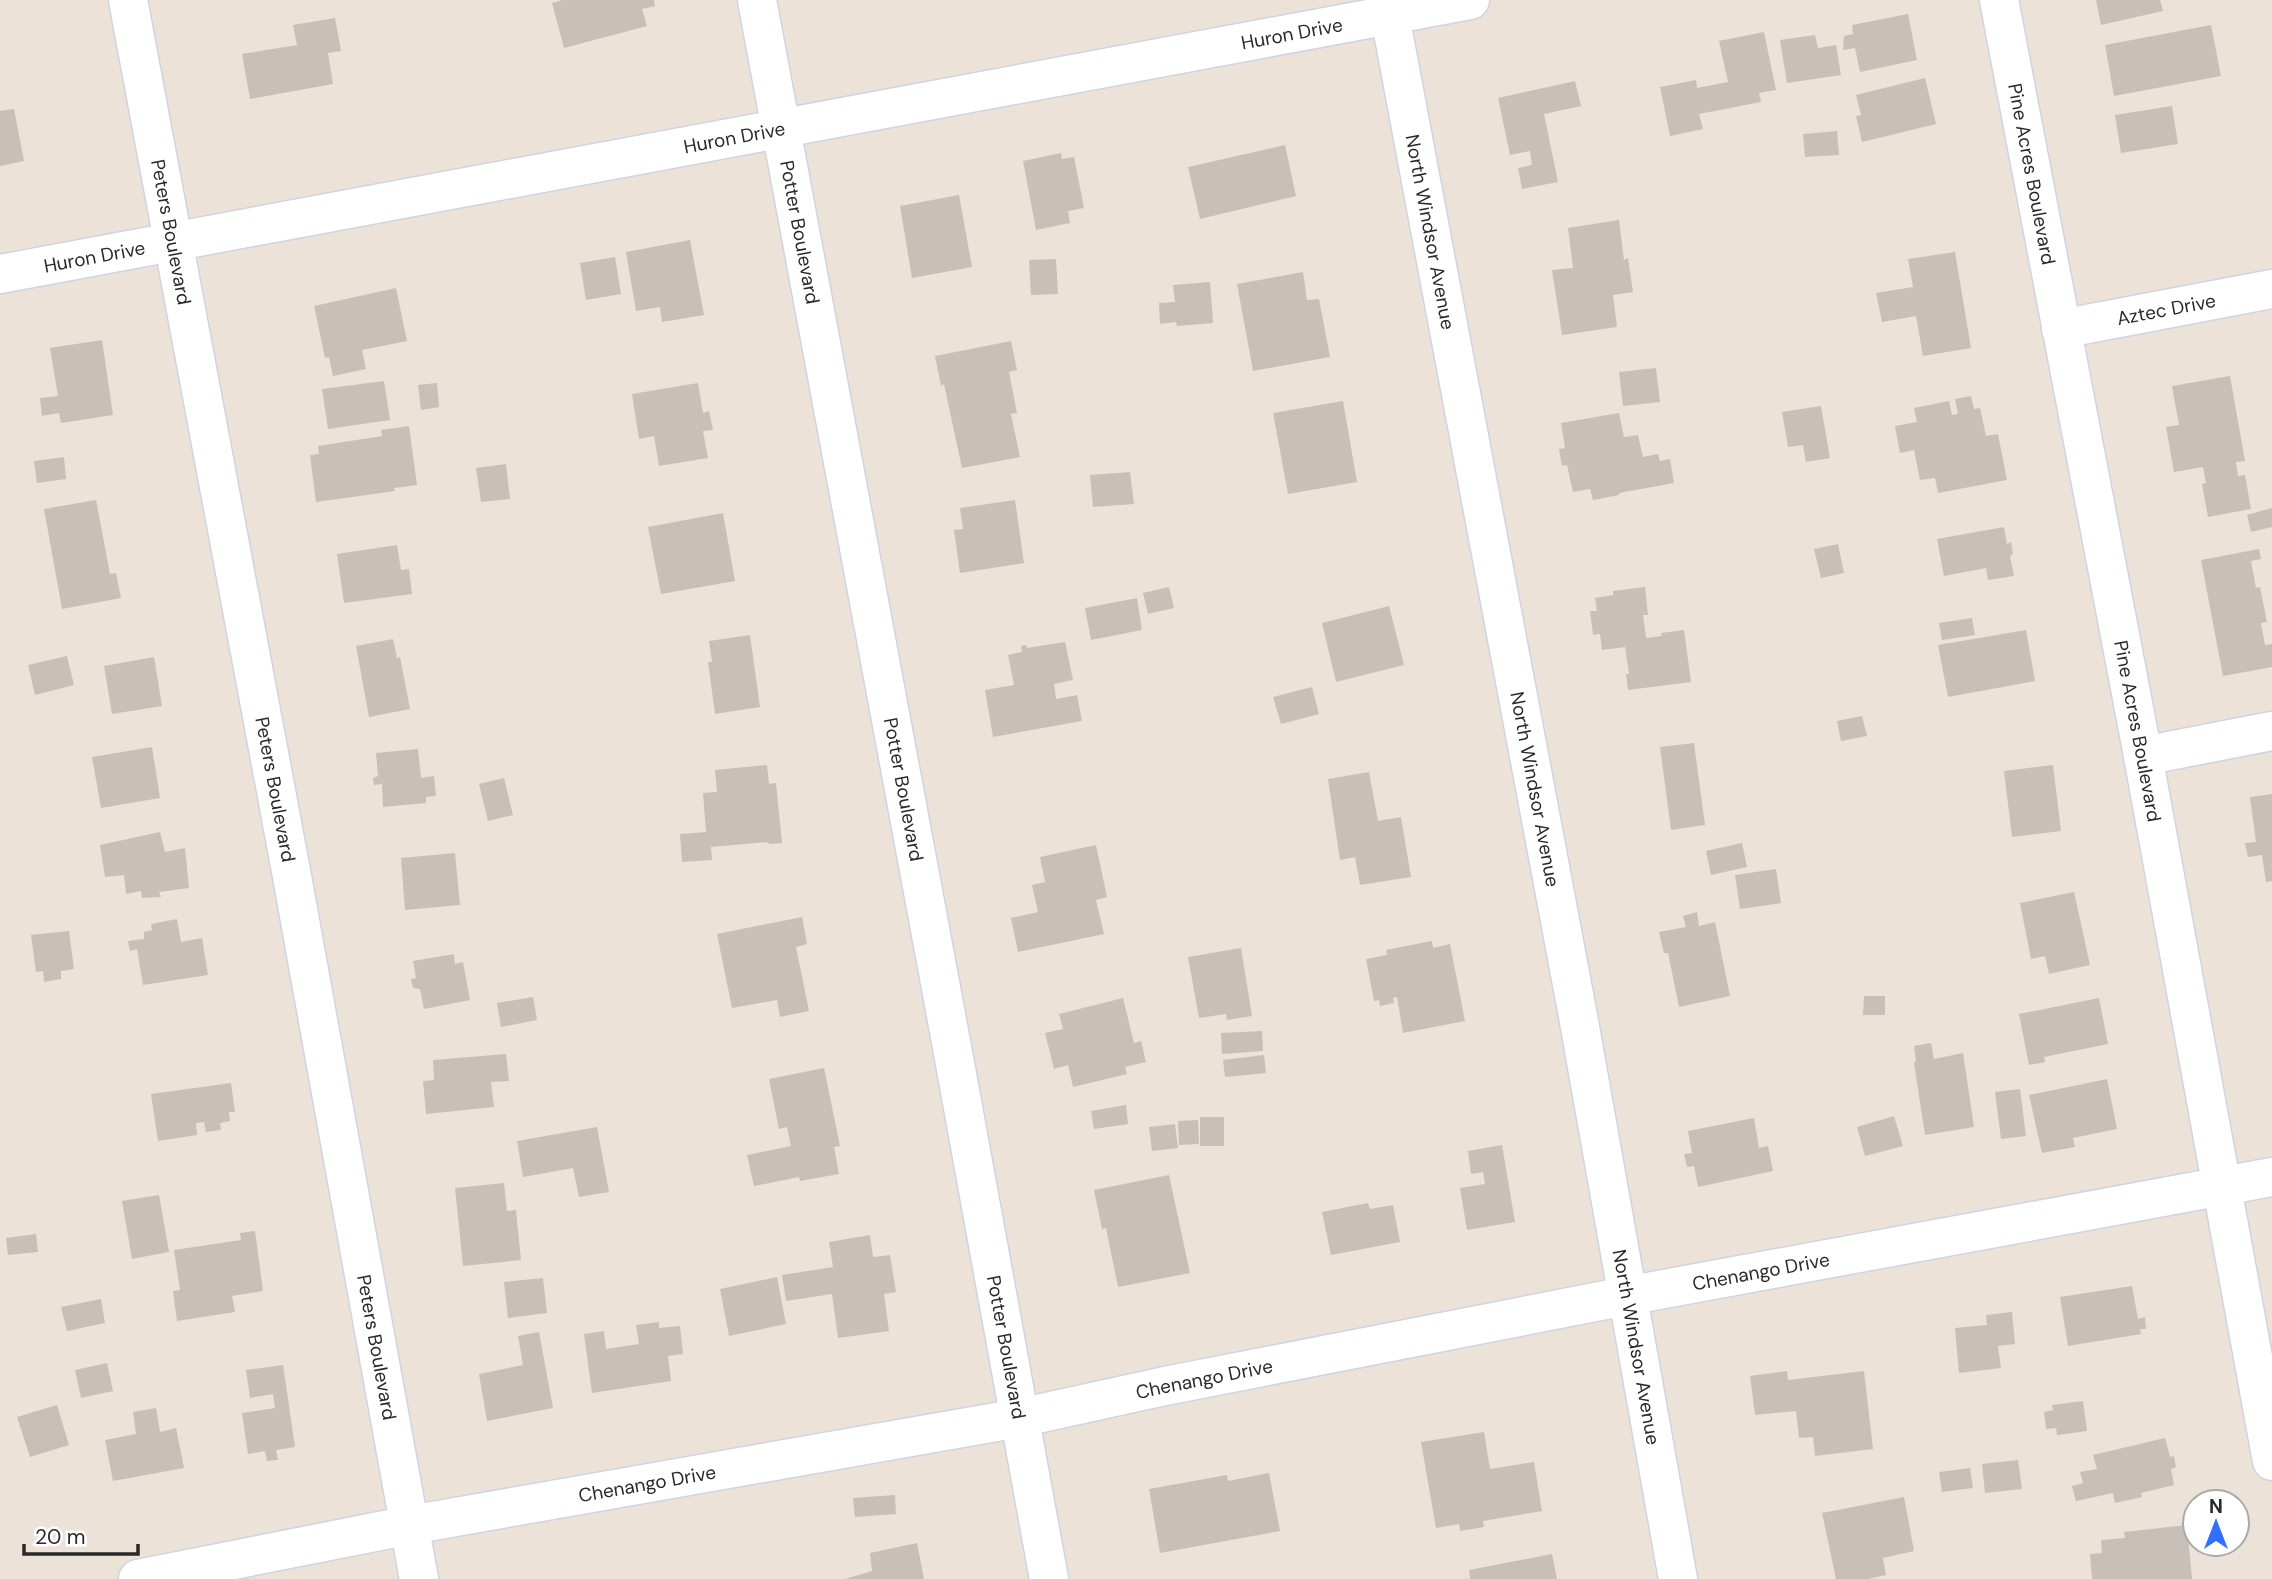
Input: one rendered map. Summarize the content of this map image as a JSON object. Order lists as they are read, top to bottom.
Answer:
{
  "streets": {
    "street": [
      "Huron Drive",
      "Pine Acres Boulevard",
      "Peters Boulevard",
      "Potter Boulevard",
      "North Windsor Avenue",
      "Aztec Drive",
      "Chenango Drive"
    ]
  },
  "crossings": [
    ["Huron Drive", "Peters Boulevard"],
    ["Huron Drive", "Potter Boulevard"],
    ["Huron Drive", "North Windsor Avenue"],
    ["Pine Acres Boulevard", "Aztec Drive"],
    ["Pine Acres Boulevard", "Chenango Drive"],
    ["Peters Boulevard", "Chenango Drive"],
    ["Potter Boulevard", "Chenango Drive"],
    ["North Windsor Avenue", "Chenango Drive"]
  ],
  "scale_bar": "20 m",
  "north": "top"
}
